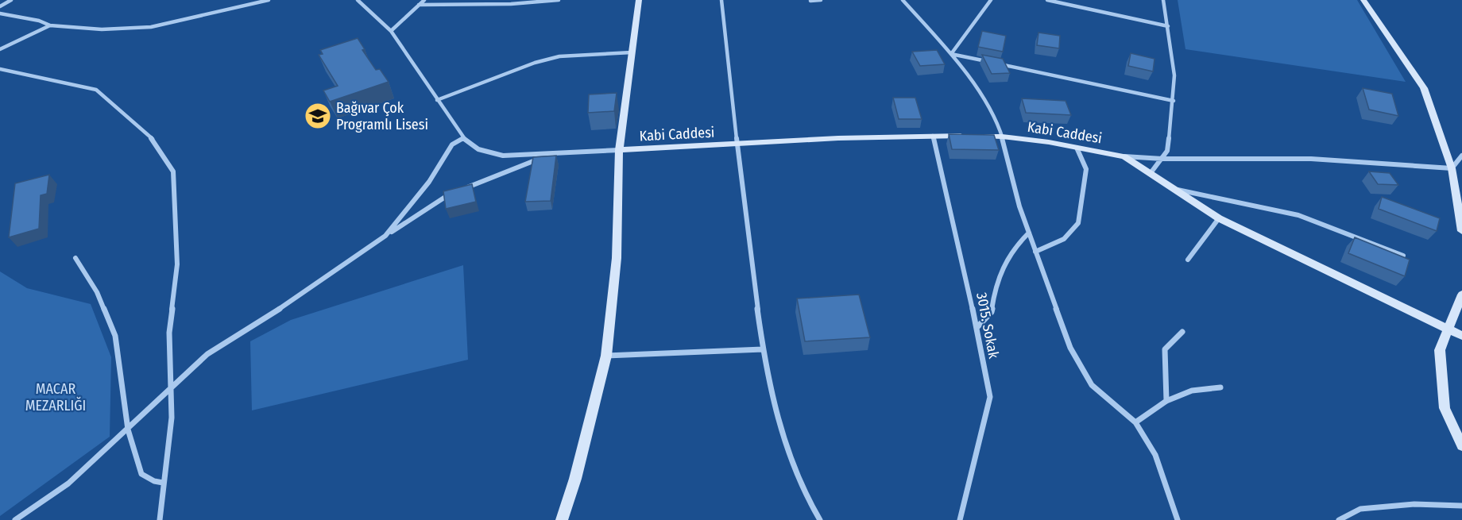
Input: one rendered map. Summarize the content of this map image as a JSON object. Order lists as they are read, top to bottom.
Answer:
{
  "streets": {
    "street": ["Kabi Caddesi", "3015. Sokak"]
  },
  "crossings": [
    ["Kabi Caddesi", "3015. Sokak"]
  ],
  "parks": ["MACAR MEZARLIĞI"],
  "places": {
    "school or university": ["Bağıvar Çok Programlı Lisesi"]
  }
}
